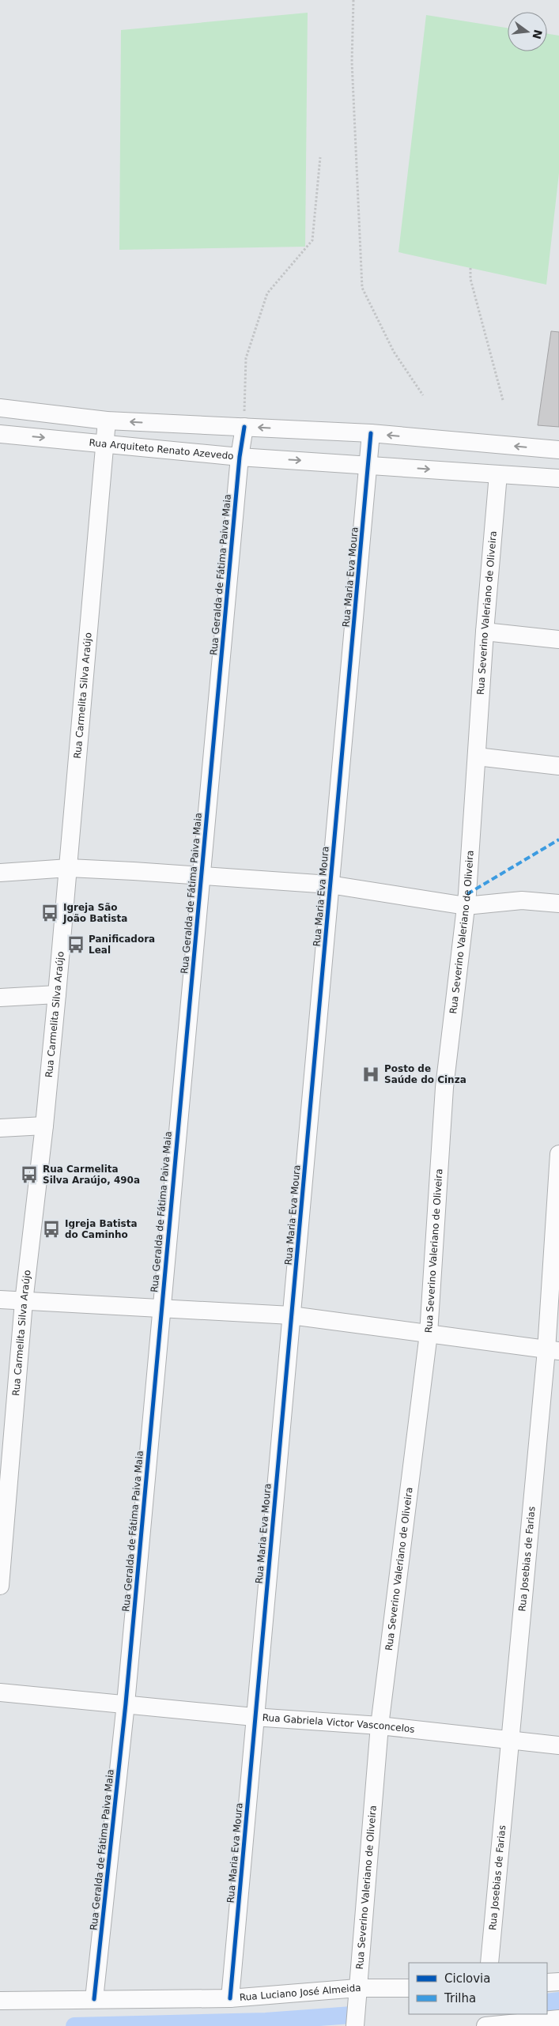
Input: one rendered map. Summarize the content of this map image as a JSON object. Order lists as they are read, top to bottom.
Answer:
{
  "streets": {
    "street": [
      "Rua Arquiteto Renato Azevedo",
      "Rua Geralda de Fátima Paiva Maia",
      "Rua Maria Eva Moura",
      "Rua Severino Valeriano de Oliveira",
      "Rua Carmelita Silva Araújo",
      "Rua Josebias de Farias",
      "Rua Gabriela Victor Vasconcelos",
      "Rua Luciano José Almeida"
    ]
  },
  "crossings": [
    ["Rua Arquiteto Renato Azevedo", "Rua Geralda de Fátima Paiva Maia"],
    ["Rua Arquiteto Renato Azevedo", "Rua Maria Eva Moura"],
    ["Rua Arquiteto Renato Azevedo", "Rua Severino Valeriano de Oliveira"],
    ["Rua Arquiteto Renato Azevedo", "Rua Carmelita Silva Araújo"],
    ["Rua Geralda de Fátima Paiva Maia", "Rua Gabriela Victor Vasconcelos"],
    ["Rua Geralda de Fátima Paiva Maia", "Rua Luciano José Almeida"],
    ["Rua Maria Eva Moura", "Rua Gabriela Victor Vasconcelos"],
    ["Rua Maria Eva Moura", "Rua Luciano José Almeida"],
    ["Rua Severino Valeriano de Oliveira", "Rua Gabriela Victor Vasconcelos"],
    ["Rua Severino Valeriano de Oliveira", "Rua Luciano José Almeida"],
    ["Rua Josebias de Farias", "Rua Gabriela Victor Vasconcelos"]
  ],
  "places": {
    "bus stop": [
      "Igreja São João Batista",
      "Panificadora Leal",
      "Rua Carmelita Silva Araújo, 490a",
      "Igreja Batista do Caminho"
    ],
    "hospital": ["Posto de Saúde do Cinza"]
  },
  "legend": ["Ciclovia", "Trilha"],
  "north": "right"
}
